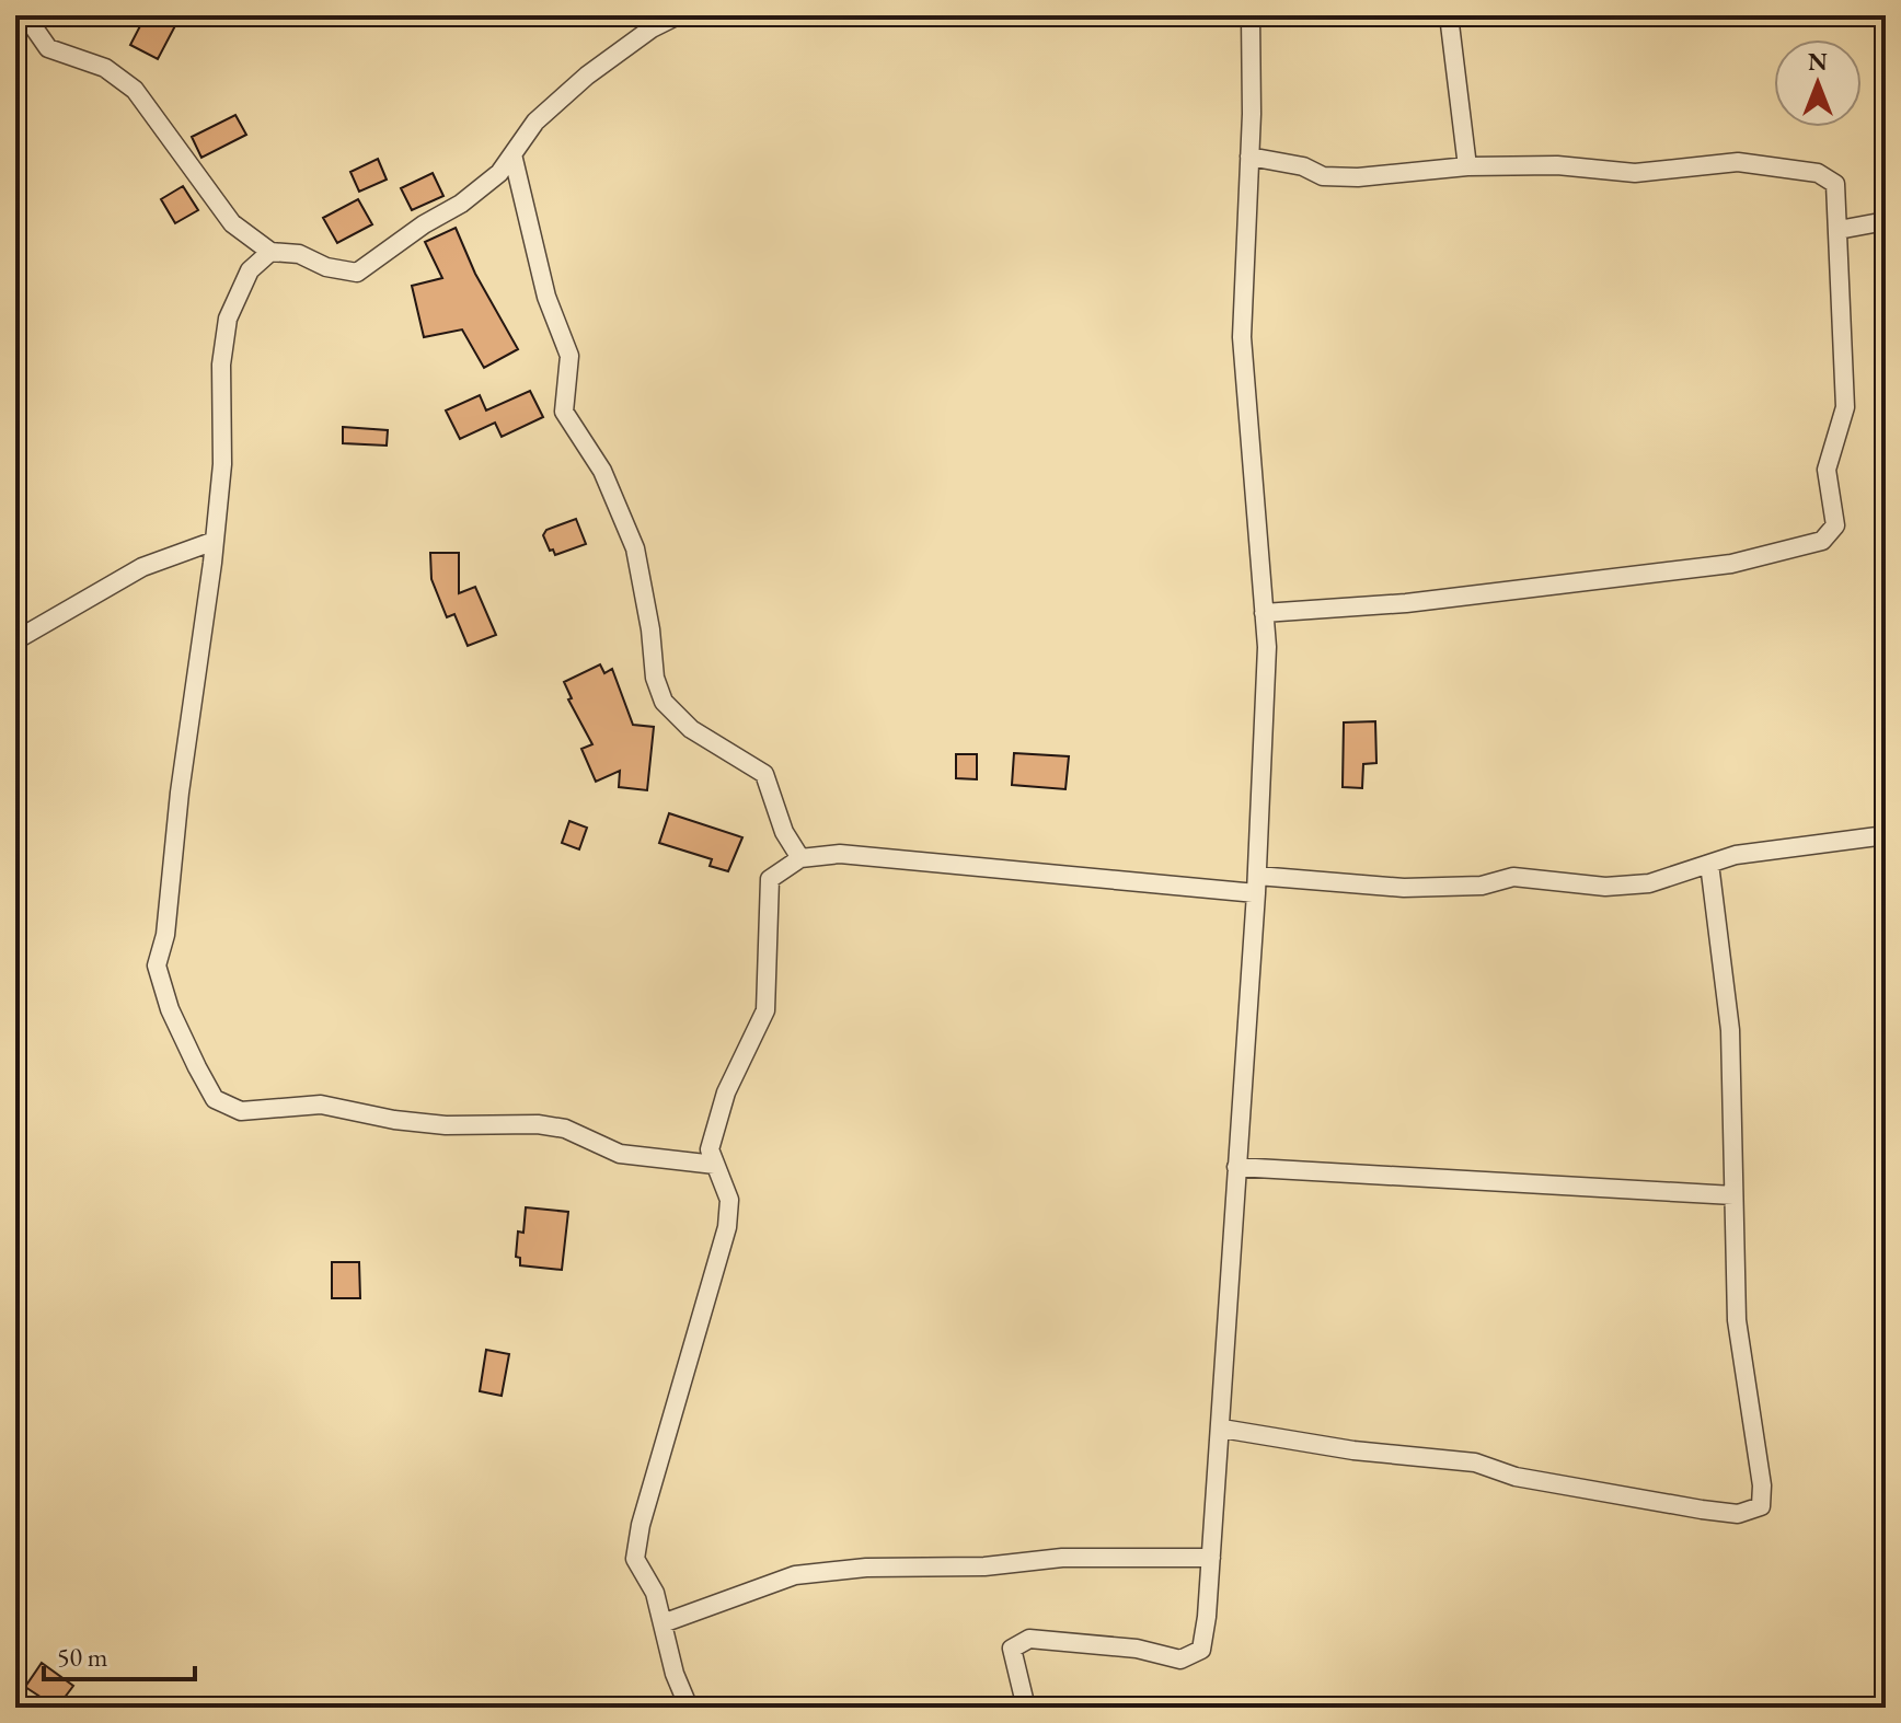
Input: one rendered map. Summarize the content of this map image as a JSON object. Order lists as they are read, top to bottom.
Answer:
{
  "scale_bar": "50 m",
  "north": "top"
}
